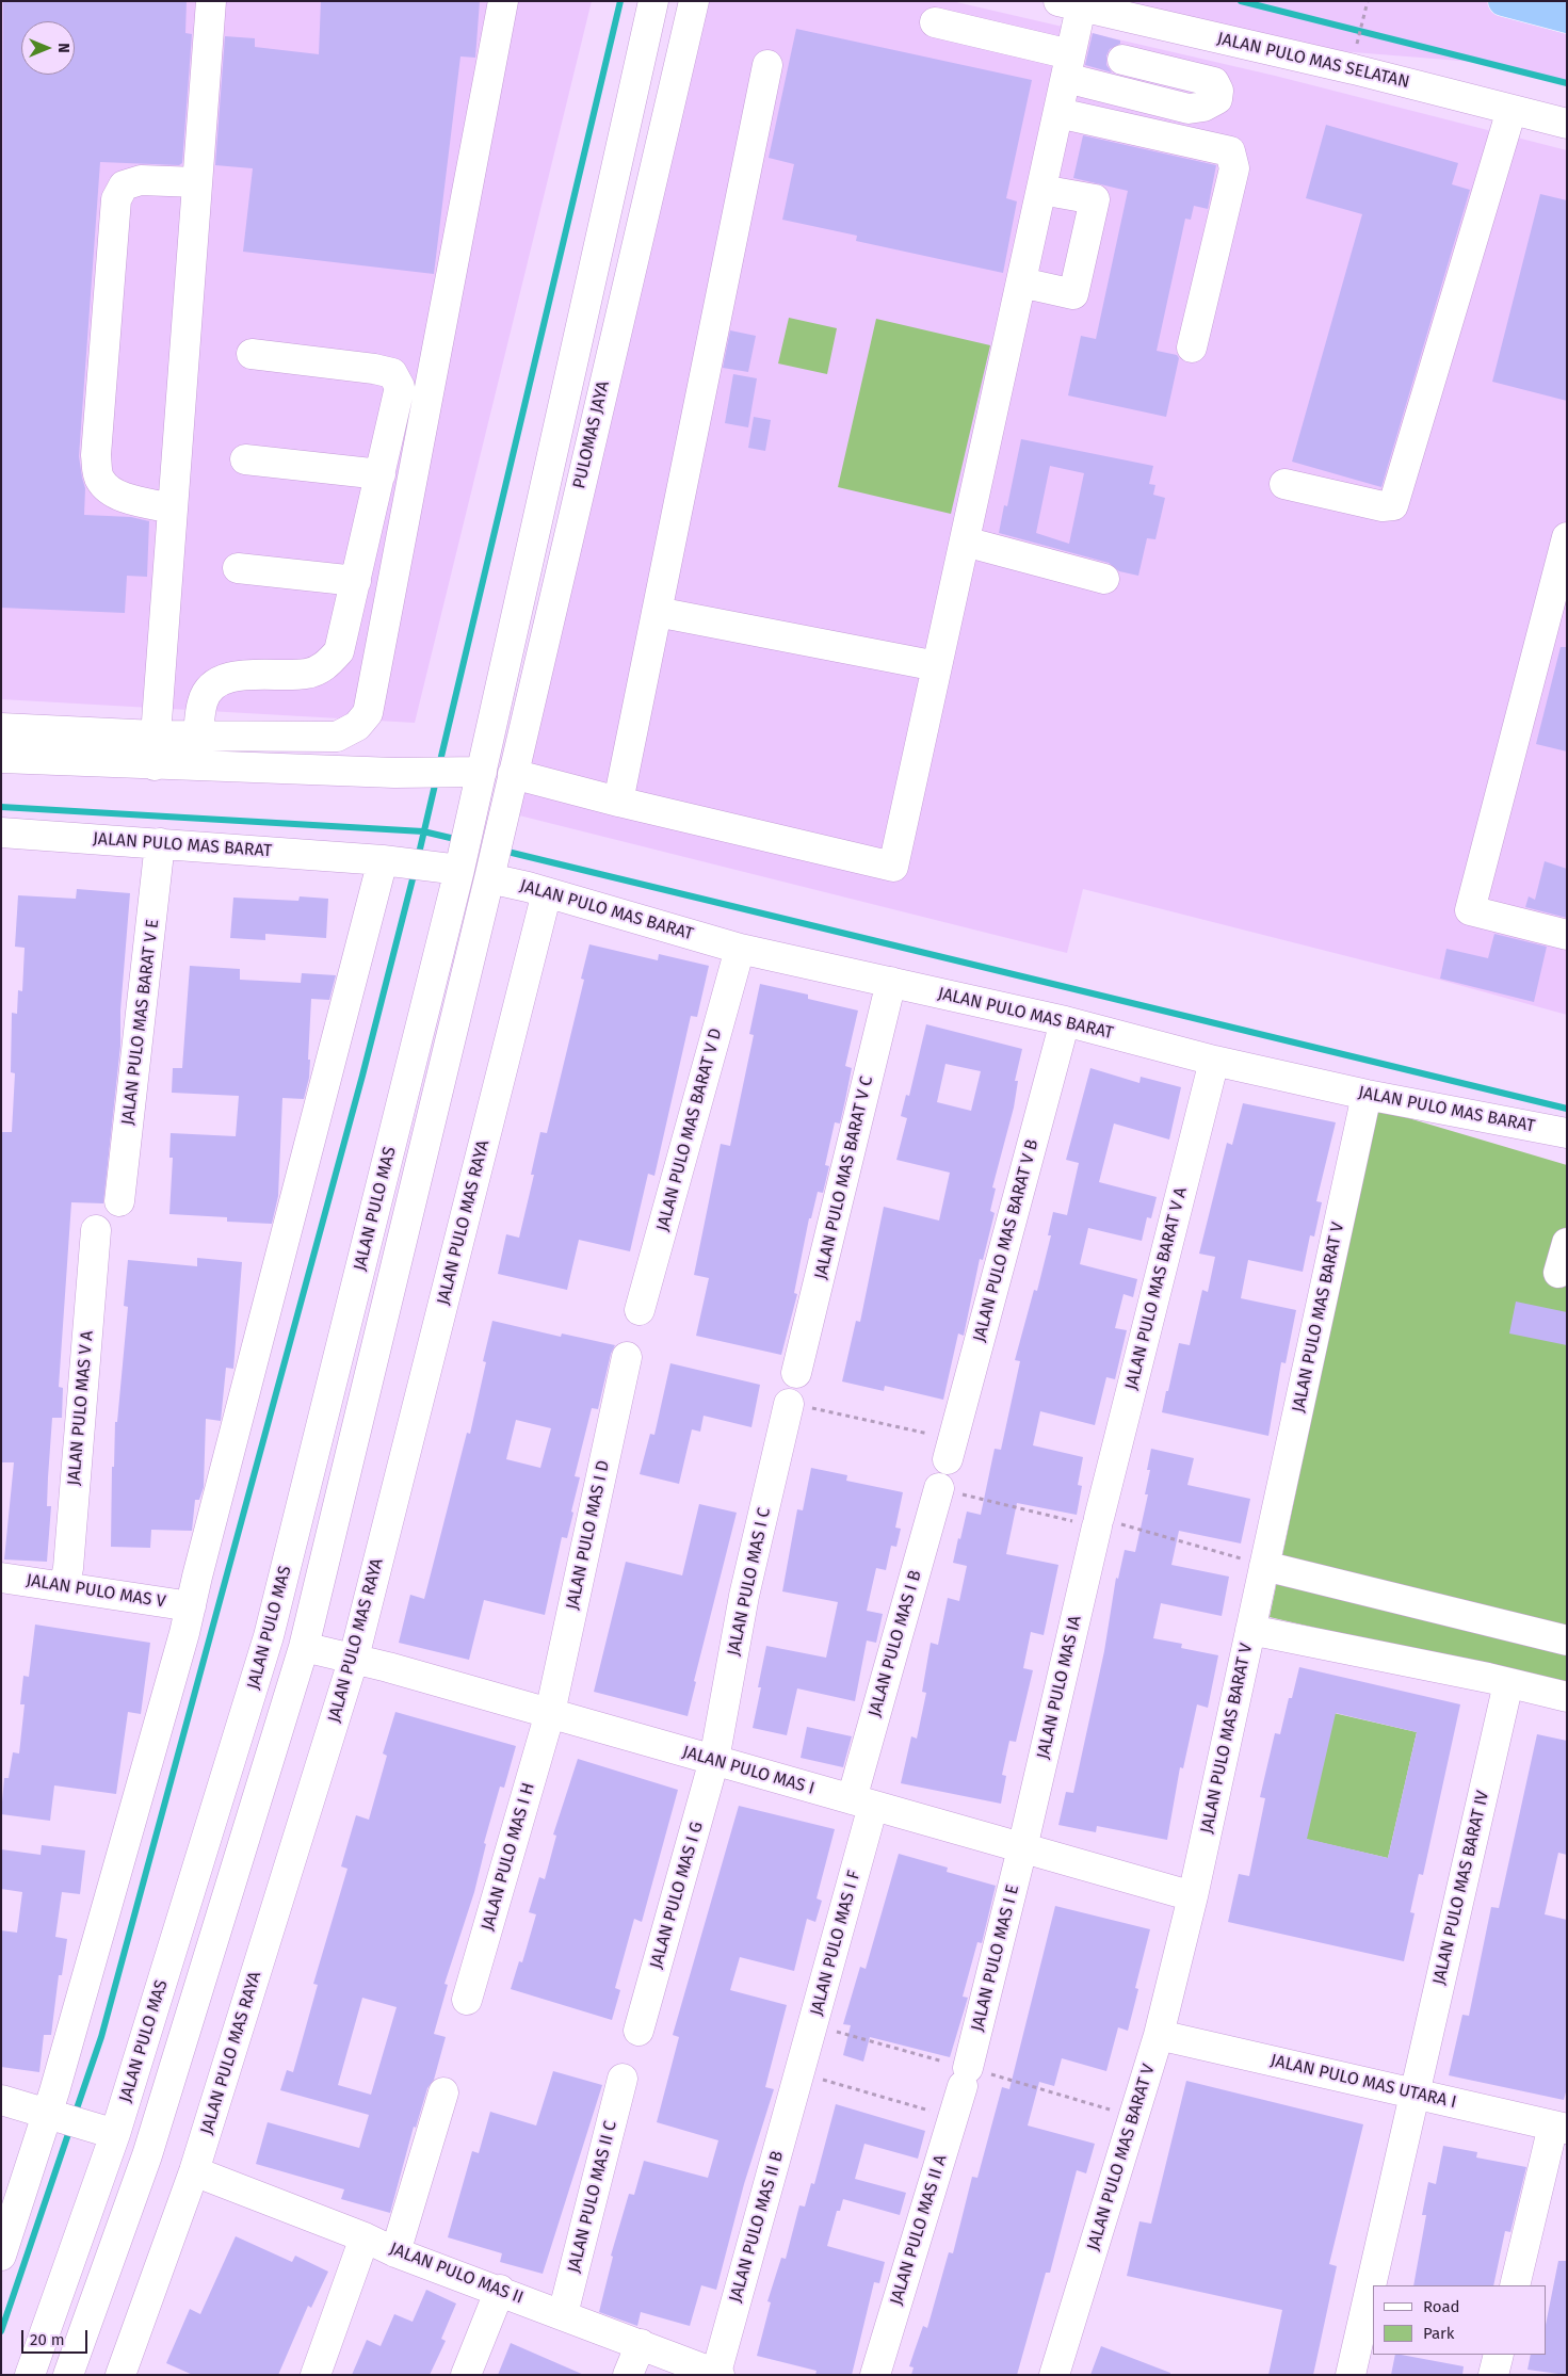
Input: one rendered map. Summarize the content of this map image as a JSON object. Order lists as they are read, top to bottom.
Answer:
{
  "streets": {
    "street": [
      "JALAN PULO MAS SELATAN",
      "PULOMAS JAYA",
      "JALAN PULO MAS BARAT",
      "JALAN PULO MAS BARAT V E",
      "JALAN PULO MAS BARAT V D",
      "JALAN PULO MAS BARAT V C",
      "JALAN PULO MAS",
      "JALAN PULO MAS RAYA",
      "JALAN PULO MAS BARAT V B",
      "JALAN PULO MAS BARAT V A",
      "JALAN PULO MAS BARAT V",
      "JALAN PULO MAS V A",
      "JALAN PULO MAS I D",
      "JALAN PULO MAS I C",
      "JALAN PULO MAS V",
      "JALAN PULO MAS I B",
      "JALAN PULO MAS IA",
      "JALAN PULO MAS I",
      "JALAN PULO MAS I H",
      "JALAN PULO MAS BARAT IV",
      "JALAN PULO MAS I G",
      "JALAN PULO MAS I F",
      "JALAN PULO MAS I E",
      "JALAN PULO MAS UTARA I",
      "JALAN PULO MAS II C",
      "JALAN PULO MAS II B",
      "JALAN PULO MAS II A",
      "JALAN PULO MAS II"
    ]
  },
  "crossings": [
    ["PULOMAS JAYA", "JALAN PULO MAS BARAT"],
    ["PULOMAS JAYA", "JALAN PULO MAS"],
    ["PULOMAS JAYA", "JALAN PULO MAS RAYA"],
    ["JALAN PULO MAS BARAT", "JALAN PULO MAS BARAT V E"],
    ["JALAN PULO MAS BARAT", "JALAN PULO MAS BARAT V D"],
    ["JALAN PULO MAS BARAT", "JALAN PULO MAS BARAT V C"],
    ["JALAN PULO MAS BARAT", "JALAN PULO MAS"],
    ["JALAN PULO MAS BARAT", "JALAN PULO MAS RAYA"],
    ["JALAN PULO MAS BARAT", "JALAN PULO MAS BARAT V B"],
    ["JALAN PULO MAS BARAT", "JALAN PULO MAS BARAT V A"],
    ["JALAN PULO MAS BARAT", "JALAN PULO MAS BARAT V"],
    ["JALAN PULO MAS", "JALAN PULO MAS RAYA"],
    ["JALAN PULO MAS", "JALAN PULO MAS I"],
    ["JALAN PULO MAS RAYA", "JALAN PULO MAS I"],
    ["JALAN PULO MAS RAYA", "JALAN PULO MAS II"],
    ["JALAN PULO MAS BARAT V A", "JALAN PULO MAS IA"],
    ["JALAN PULO MAS BARAT V", "JALAN PULO MAS I"],
    ["JALAN PULO MAS BARAT V", "JALAN PULO MAS UTARA I"],
    ["JALAN PULO MAS V A", "JALAN PULO MAS V"],
    ["JALAN PULO MAS I D", "JALAN PULO MAS I"],
    ["JALAN PULO MAS I D", "JALAN PULO MAS I H"],
    ["JALAN PULO MAS I C", "JALAN PULO MAS I"],
    ["JALAN PULO MAS I C", "JALAN PULO MAS I G"],
    ["JALAN PULO MAS I B", "JALAN PULO MAS I"],
    ["JALAN PULO MAS I B", "JALAN PULO MAS I F"],
    ["JALAN PULO MAS IA", "JALAN PULO MAS I"],
    ["JALAN PULO MAS IA", "JALAN PULO MAS I E"],
    ["JALAN PULO MAS I", "JALAN PULO MAS I H"],
    ["JALAN PULO MAS I", "JALAN PULO MAS I G"],
    ["JALAN PULO MAS I", "JALAN PULO MAS I F"],
    ["JALAN PULO MAS I", "JALAN PULO MAS I E"],
    ["JALAN PULO MAS BARAT IV", "JALAN PULO MAS UTARA I"],
    ["JALAN PULO MAS I F", "JALAN PULO MAS II B"],
    ["JALAN PULO MAS I E", "JALAN PULO MAS II A"],
    ["JALAN PULO MAS II C", "JALAN PULO MAS II"],
    ["JALAN PULO MAS II B", "JALAN PULO MAS II"]
  ],
  "legend": ["Road", "Park"],
  "scale_bar": "20 m",
  "north": "right"
}
